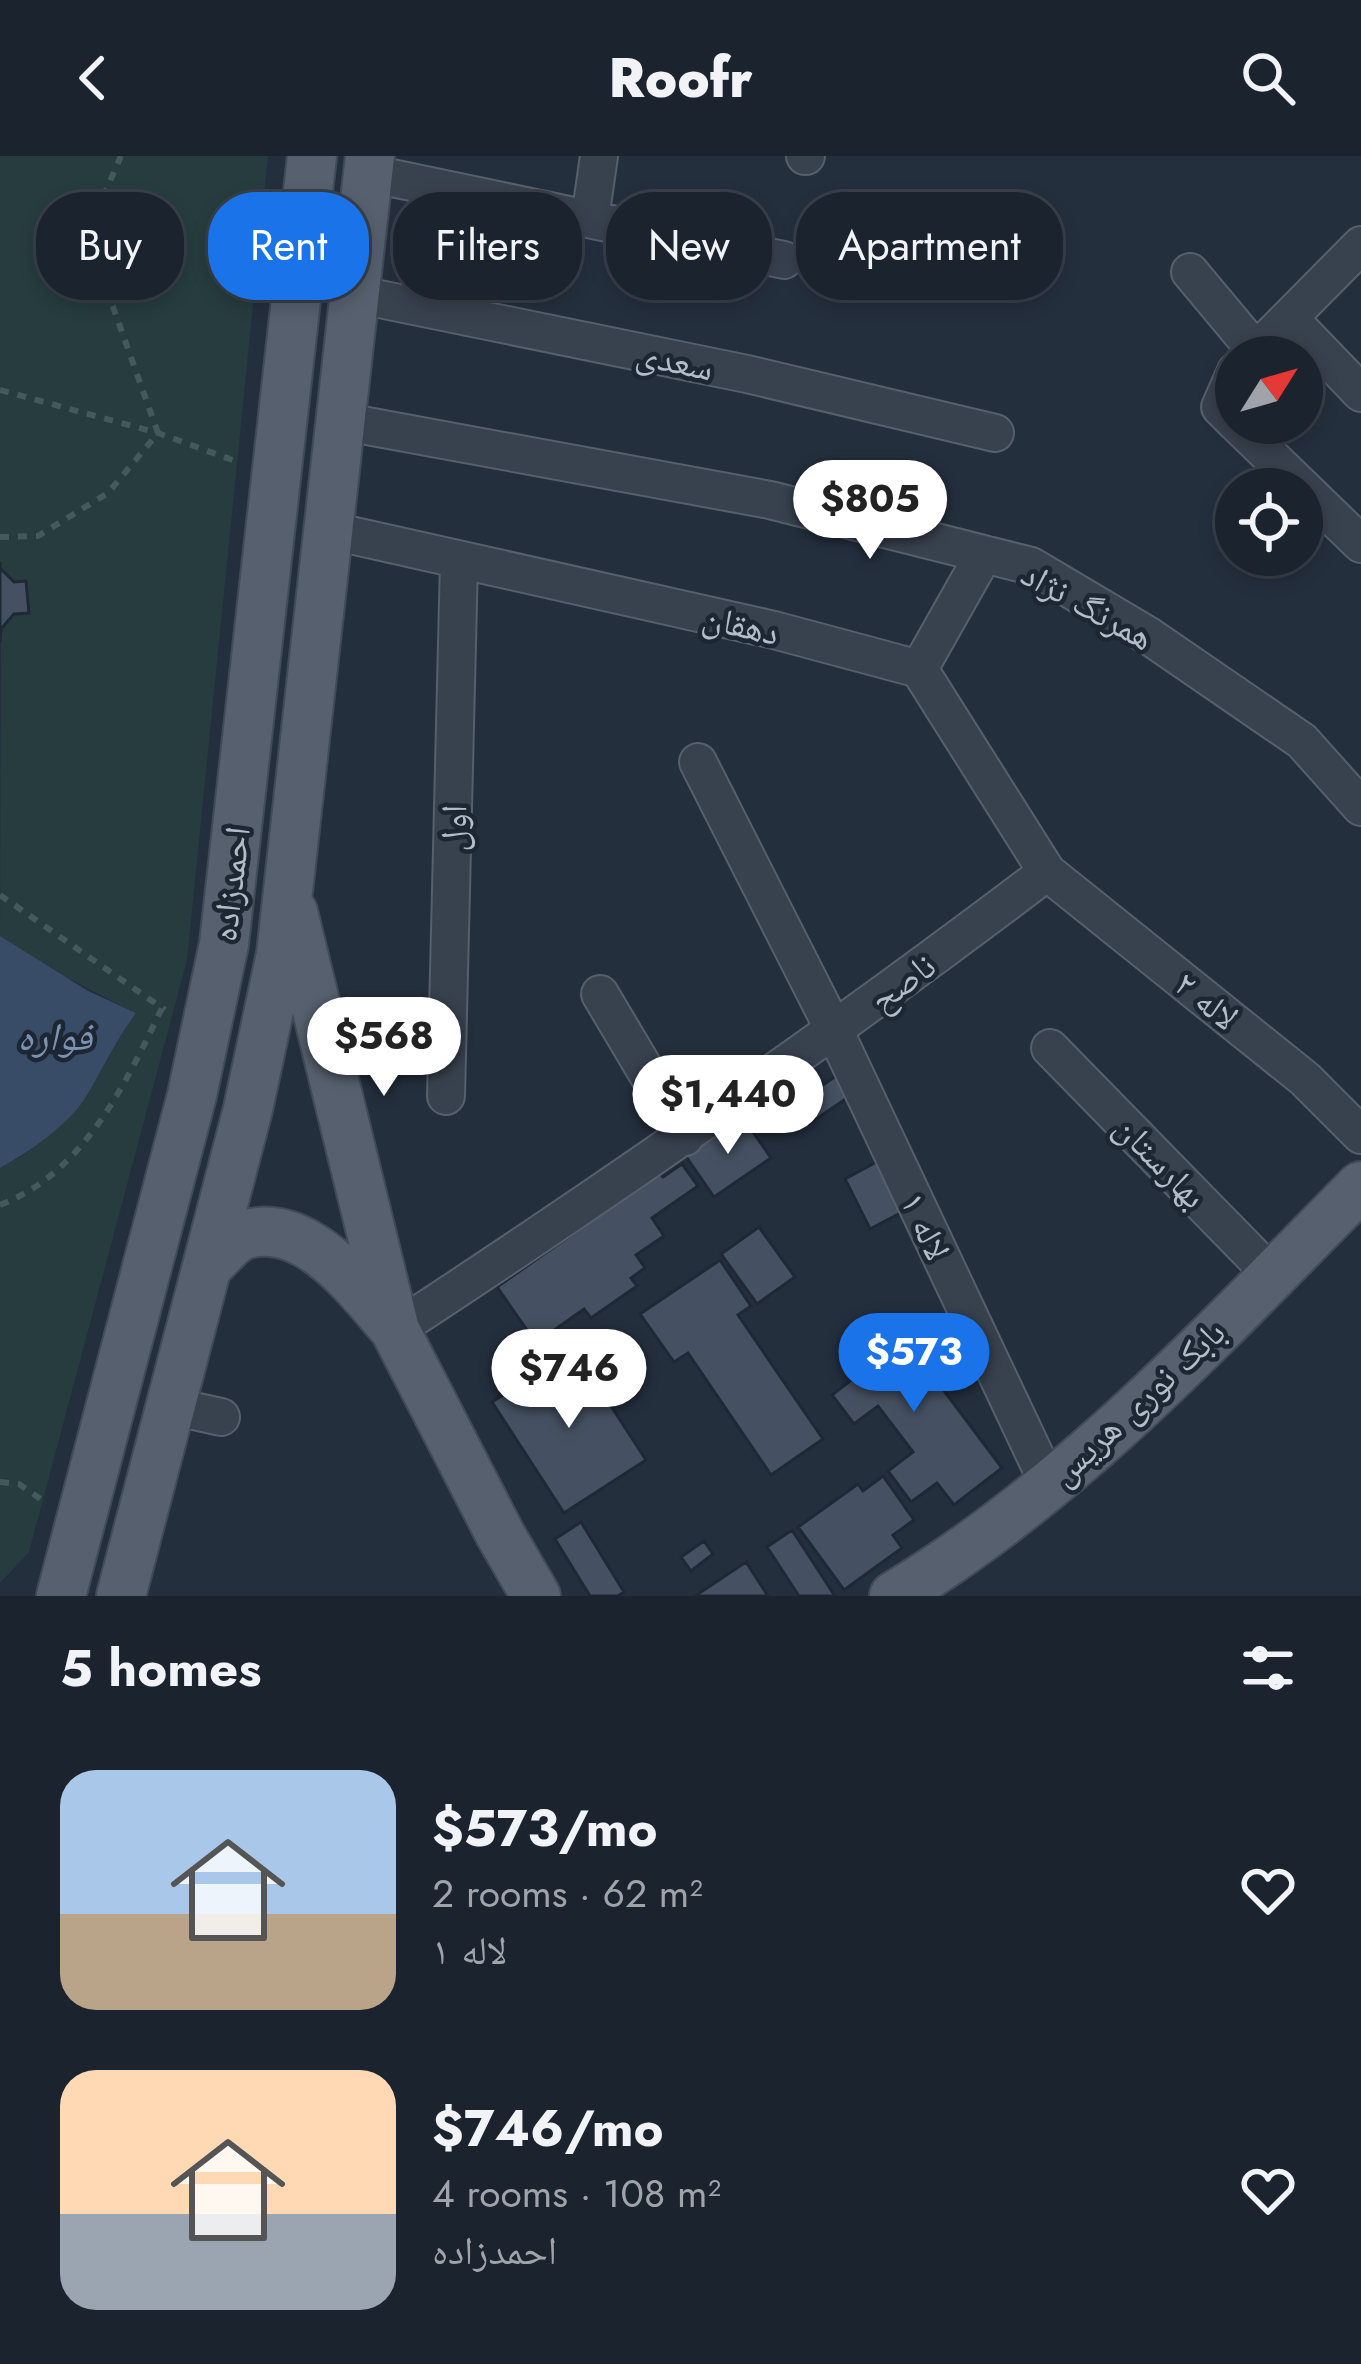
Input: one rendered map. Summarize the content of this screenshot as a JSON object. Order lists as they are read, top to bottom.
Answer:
{
  "streets": {
    "main road": ["احمدزاده", "بابک نوری هریس"],
    "street": [
      "سعدی",
      "همرنگ نژاد",
      "دهقان",
      "اول",
      "ناصح",
      "لاله ۲",
      "بهارستان",
      "لاله ۱"
    ]
  },
  "crossings": [
    ["همرنگ نژاد", "احمدزاده"],
    ["دهقان", "اول"],
    ["دهقان", "احمدزاده"],
    ["احمدزاده", "ناصح"],
    ["ناصح", "لاله ۲"],
    ["ناصح", "لاله ۱"],
    ["بهارستان", "بابک نوری هریس"],
    ["لاله ۱", "بابک نوری هریس"]
  ],
  "water": ["فواره"],
  "north": "top right",
  "page": {
    "header": "Roofr",
    "chip": [
      "Buy",
      "Rent",
      "Filters",
      "New",
      "Apartment"
    ],
    "price": [
      "$805",
      "$568",
      "$1,440",
      "$573",
      "$746"
    ],
    "heading": "5 homes",
    "list": [
      {
        "name": "$573/mo",
        "note": "2 rooms · 62 m² · لاله ۱"
      },
      {
        "name": "$746/mo",
        "note": "4 rooms · 108 m² · احمدزاده"
      }
    ]
  }
}
